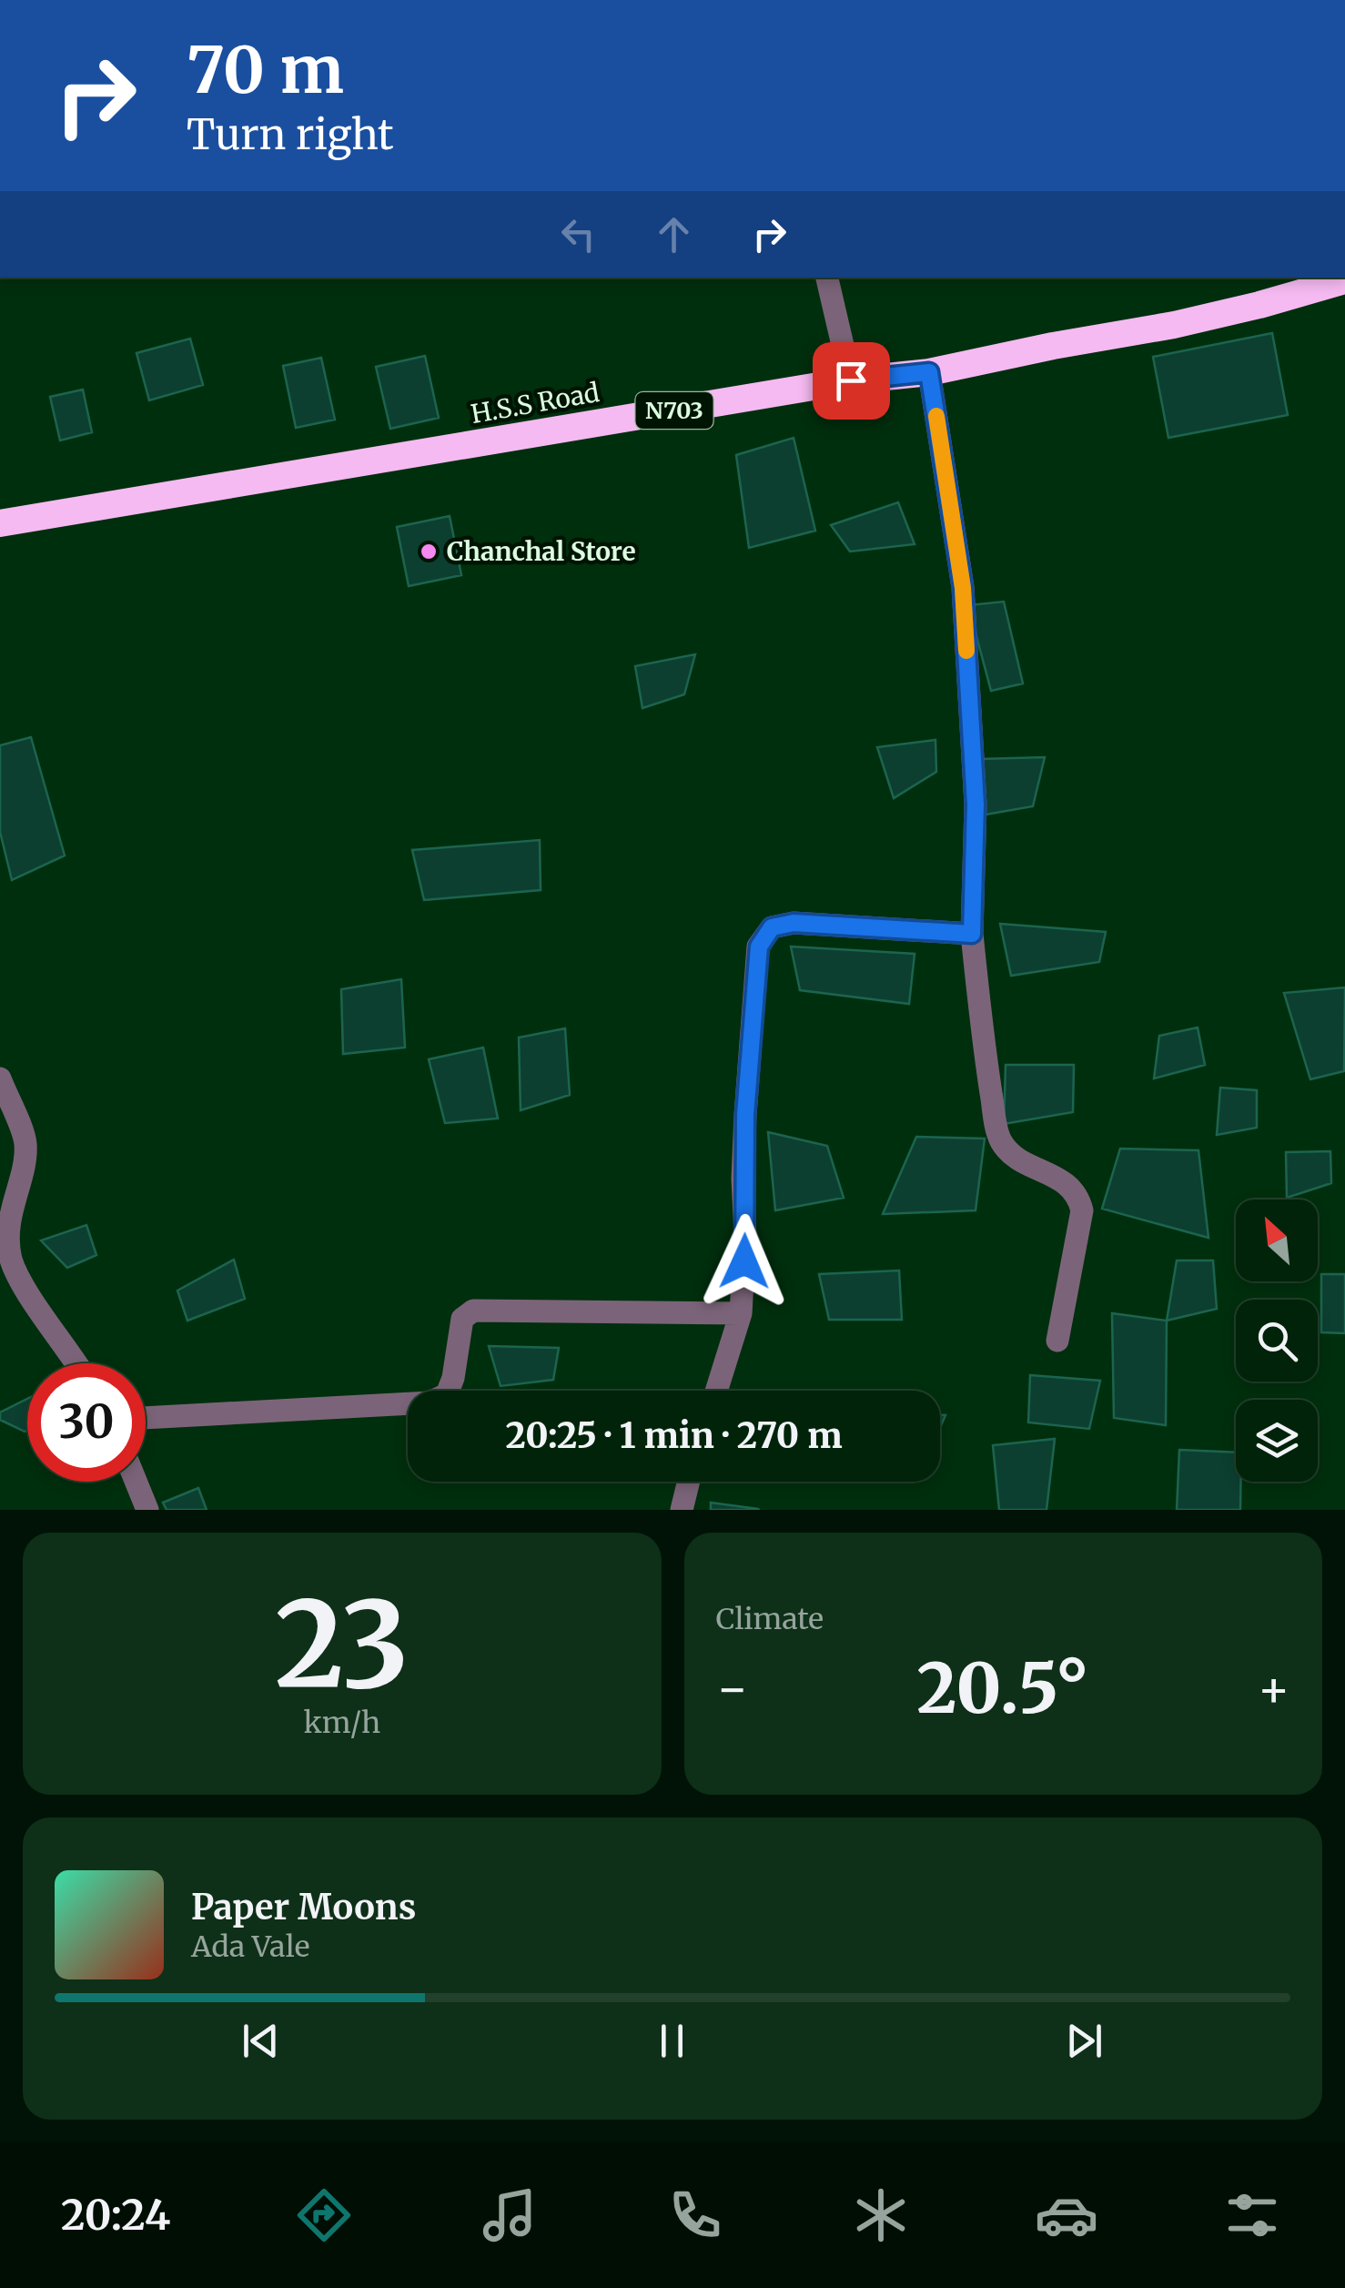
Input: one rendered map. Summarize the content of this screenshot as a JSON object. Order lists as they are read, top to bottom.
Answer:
{
  "streets": {
    "highway": ["H.S.S Road", "N703"]
  },
  "places": ["Chanchal Store"],
  "north": "top left",
  "page": {
    "turn": ["70 m", "Turn right"],
    "limit": "30",
    "trip": "20:25 · 1 min · 270 m",
    "tile": [
      ["23", "km/h"],
      "Climate"
    ],
    "heat": ["−", "20.5°", "+"],
    "song": ["Paper Moons", "Ada Vale"],
    "tabs": "20:24"
  }
}
